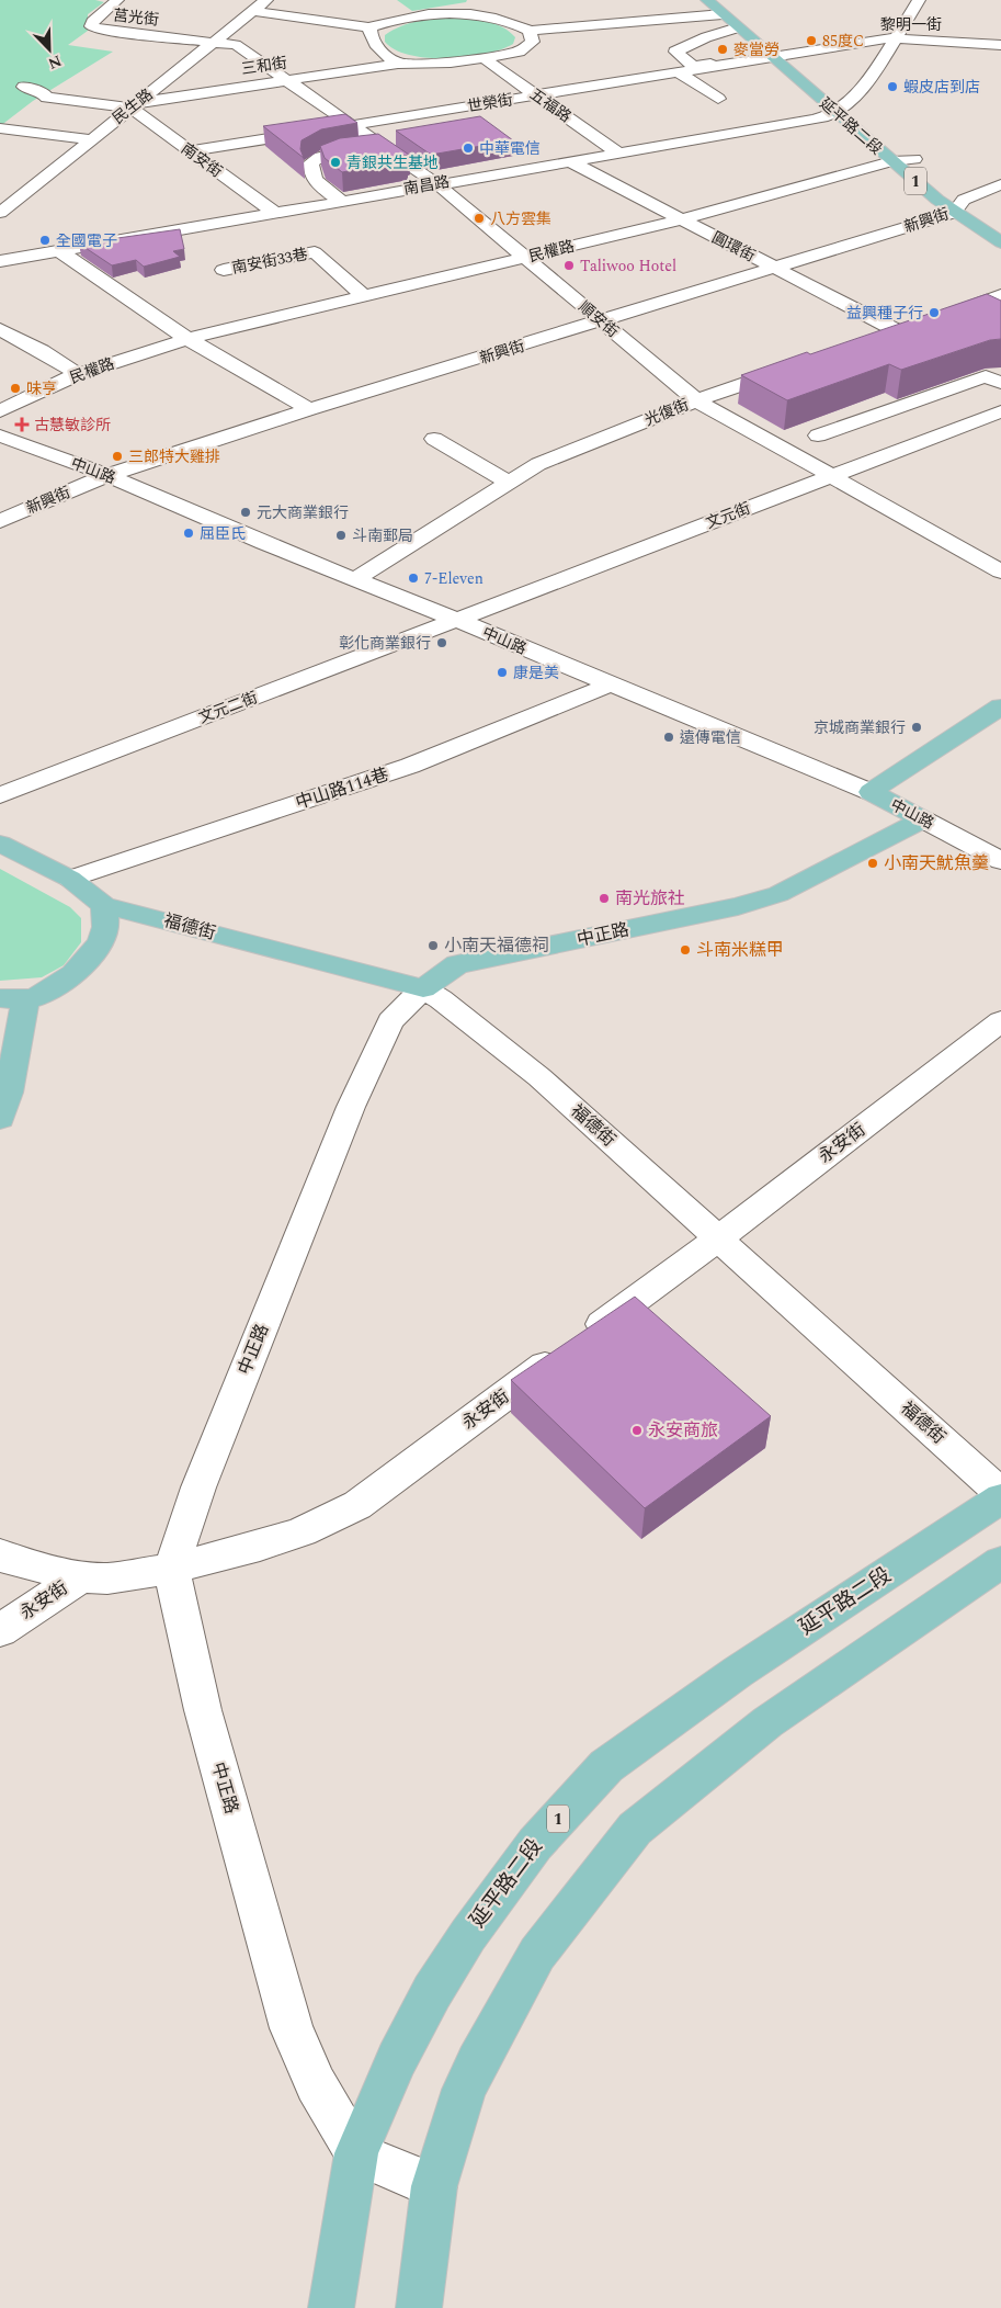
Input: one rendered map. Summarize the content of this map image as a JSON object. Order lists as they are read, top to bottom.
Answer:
{
  "streets": {
    "main road": [
      "延平路二段",
      "1",
      "中山路",
      "福德街",
      "中正路"
    ],
    "street": [
      "莒光街",
      "黎明一街",
      "三和街",
      "世榮街",
      "五福路",
      "民生路",
      "南安街",
      "南昌路",
      "新興街",
      "圓環街",
      "民權路",
      "南安街33巷",
      "順安街",
      "光復街",
      "文元街",
      "文元二街",
      "中山路114巷",
      "永安街"
    ]
  },
  "crossings": [
    ["莒光街", "民生路"],
    ["莒光街", "順安街"],
    ["黎明一街", "世榮街"],
    ["黎明一街", "南昌路"],
    ["三和街", "五福路"],
    ["三和街", "民生路"],
    ["三和街", "南安街"],
    ["三和街", "順安街"],
    ["世榮街", "五福路"],
    ["世榮街", "延平路二段"],
    ["世榮街", "南安街"],
    ["世榮街", "順安街"],
    ["五福路", "南昌路"],
    ["民生路", "南安街"],
    ["民生路", "順安街"],
    ["延平路二段", "南昌路"],
    ["延平路二段", "新興街"],
    ["延平路二段", "民權路"],
    ["延平路二段", "中正路"],
    ["南安街", "南昌路"],
    ["南昌路", "圓環街"],
    ["南昌路", "順安街"],
    ["新興街", "圓環街"],
    ["新興街", "順安街"],
    ["新興街", "中山路"],
    ["圓環街", "民權路"],
    ["民權路", "南安街33巷"],
    ["民權路", "順安街"],
    ["順安街", "光復街"],
    ["順安街", "文元街"],
    ["光復街", "中山路"],
    ["中山路", "文元街"],
    ["中山路", "文元二街"],
    ["中山路", "中山路114巷"],
    ["中山路", "中正路"],
    ["文元街", "文元二街"],
    ["中山路114巷", "福德街"],
    ["福德街", "中正路"],
    ["福德街", "永安街"],
    ["中正路", "永安街"]
  ],
  "places": {
    "other": [
      "85度C",
      "麥當勞",
      "蝦皮店到店",
      "中華電信",
      "青銀共生基地",
      "八方雲集",
      "全國電子",
      "Taliwoo Hotel",
      "益興種子行",
      "味亨",
      "三郎特大雞排",
      "元大商業銀行",
      "屈臣氏",
      "斗南郵局",
      "7-Eleven",
      "彰化商業銀行",
      "康是美",
      "京城商業銀行",
      "遠傳電信",
      "小南天魷魚羹",
      "南光旅社",
      "小南天福德祠",
      "斗南米糕甲",
      "永安商旅"
    ],
    "health": ["古慧敏診所"]
  },
  "north": "bottom right"
}
